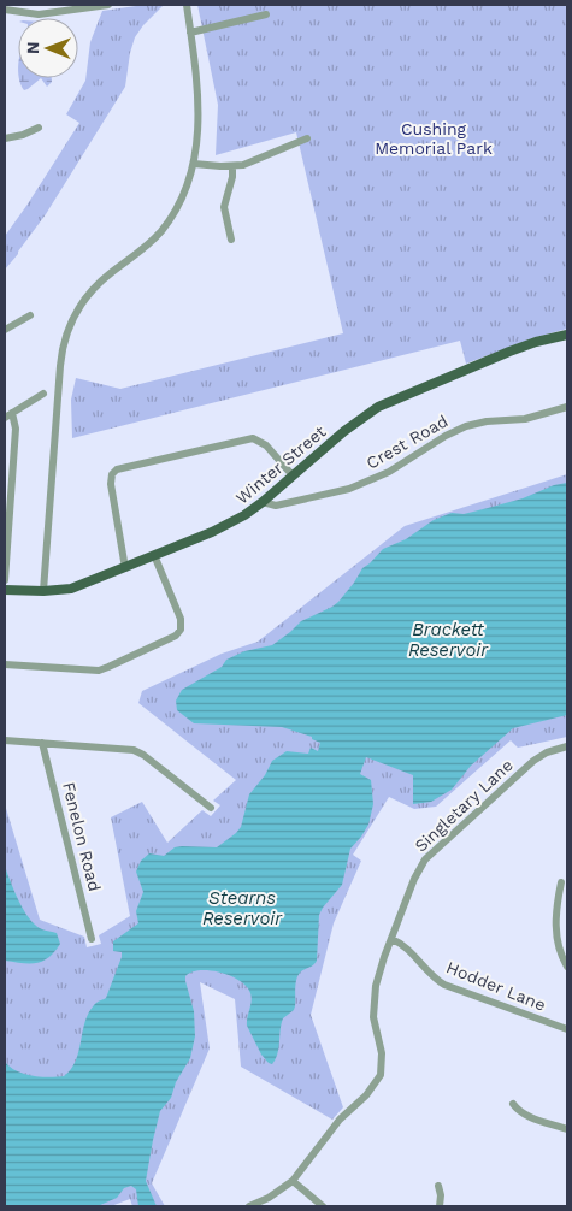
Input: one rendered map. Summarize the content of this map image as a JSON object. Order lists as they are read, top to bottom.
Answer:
{
  "streets": {
    "main road": ["Winter Street"],
    "street": [
      "Crest Road",
      "Singletary Lane",
      "Fenelon Road",
      "Hodder Lane"
    ]
  },
  "crossings": [
    ["Crest Road", "Winter Street"],
    ["Singletary Lane", "Hodder Lane"]
  ],
  "water": ["Brackett Reservoir", "Stearns Reservoir"],
  "parks": ["Cushing Memorial Park"],
  "north": "left"
}
